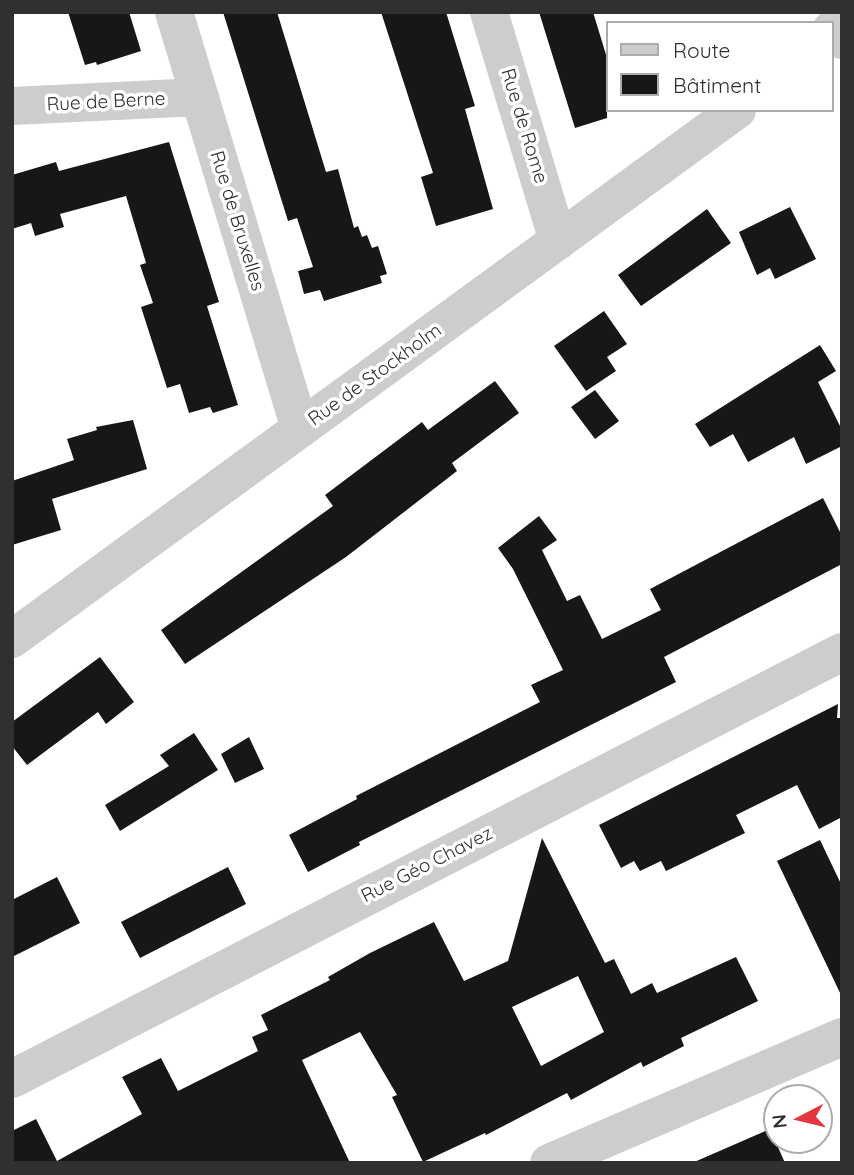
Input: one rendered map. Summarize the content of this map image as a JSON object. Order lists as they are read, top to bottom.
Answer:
{
  "streets": {
    "street": [
      "Rue de Berne",
      "Rue de Rome",
      "Rue de Bruxelles",
      "Rue de Stockholm",
      "Rue Géo Chavez"
    ]
  },
  "crossings": [
    ["Rue de Berne", "Rue de Bruxelles"],
    ["Rue de Rome", "Rue de Stockholm"],
    ["Rue de Bruxelles", "Rue de Stockholm"]
  ],
  "legend": ["Route", "Bâtiment"],
  "north": "left"
}
